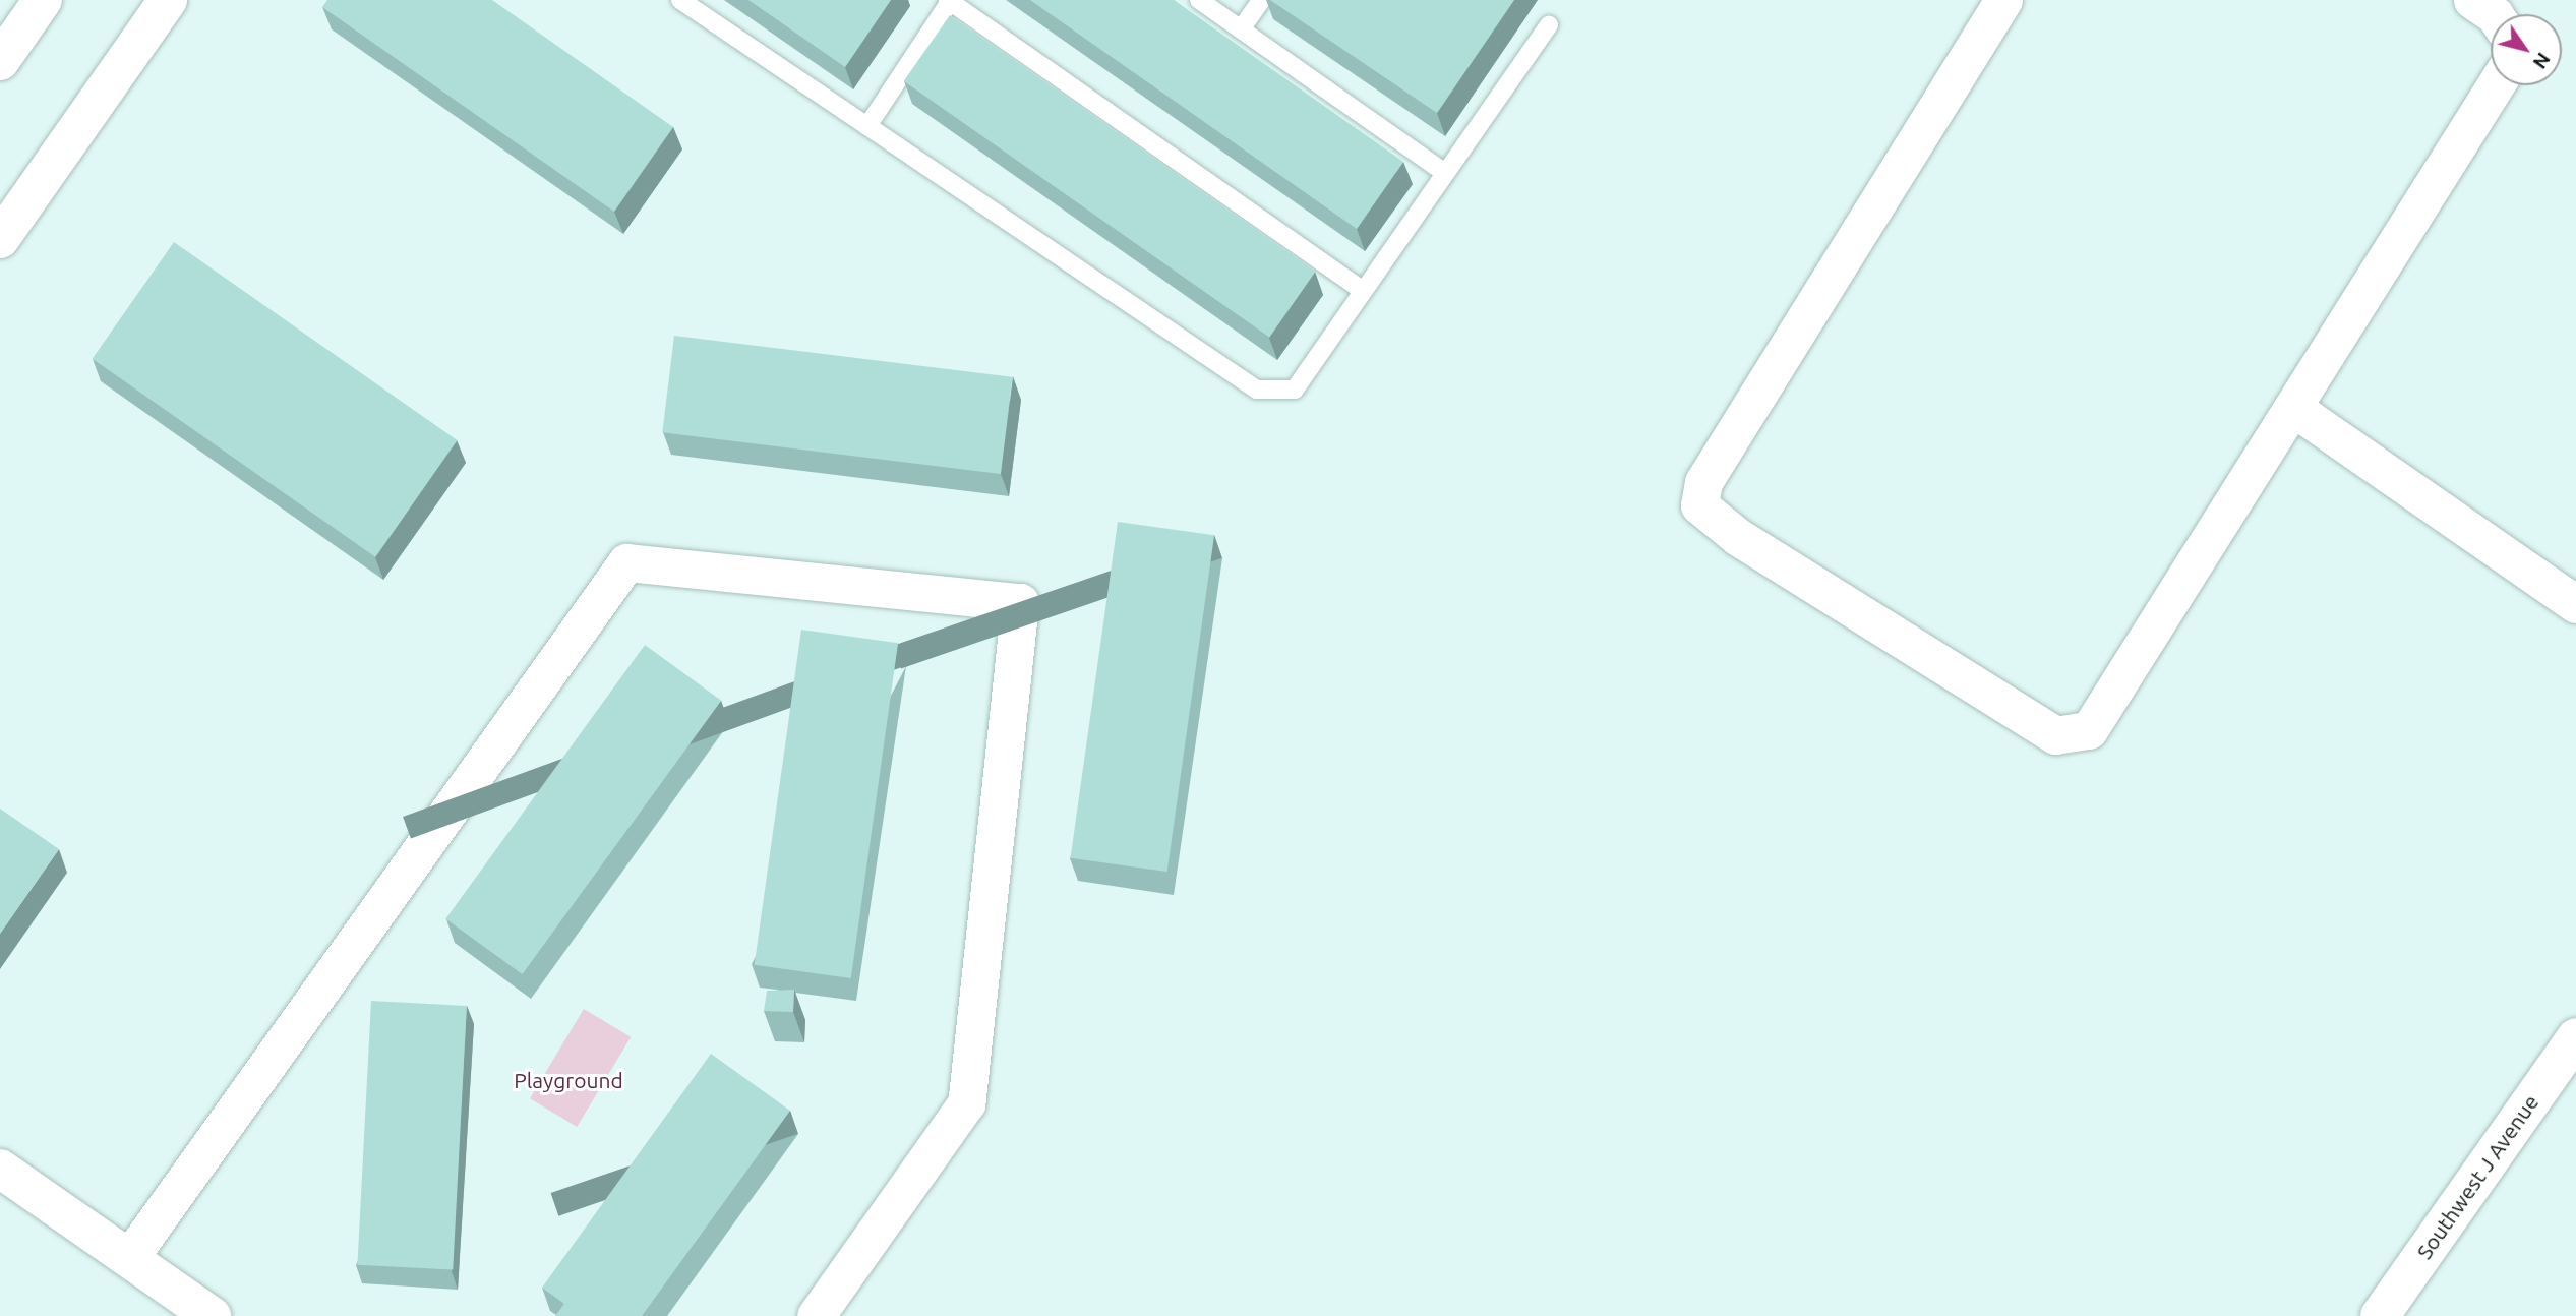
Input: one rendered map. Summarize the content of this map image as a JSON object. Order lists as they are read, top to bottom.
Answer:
{
  "streets": {
    "street": ["Southwest J Avenue"]
  },
  "parks": ["Playground"],
  "north": "bottom right"
}
